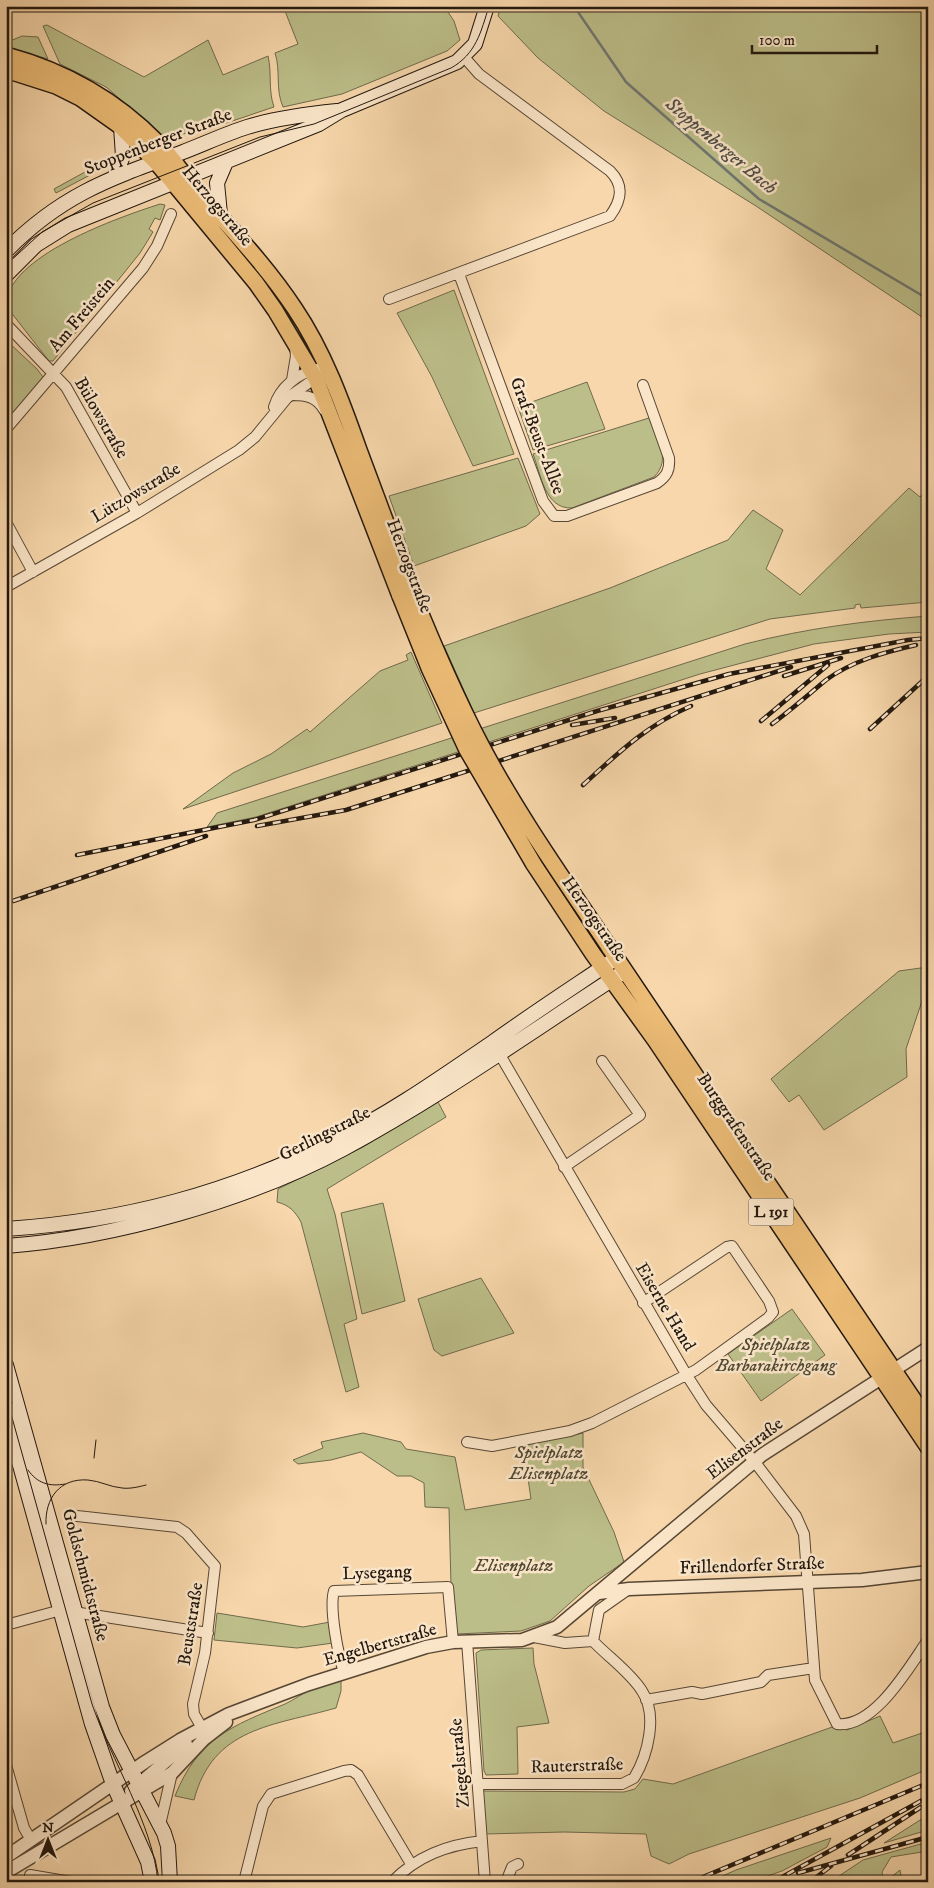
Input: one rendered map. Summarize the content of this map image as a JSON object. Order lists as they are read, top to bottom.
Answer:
{
  "streets": {
    "main road": [
      "Stoppenberger Straße",
      "Herzogstraße",
      "Burggrafenstraße",
      "Gerlingstraße",
      "L 191",
      "Goldschmidtstraße"
    ],
    "street": [
      "Am Freistein",
      "Bülowstraße",
      "Graf-Beust-Allee",
      "Lützowstraße",
      "Eiserne Hand",
      "Elisenstraße",
      "Frillendorfer Straße",
      "Lysegang",
      "Beuststraße",
      "Engelbertstraße",
      "Ziegelstraße",
      "Rauterstraße"
    ]
  },
  "crossings": [
    ["Stoppenberger Straße", "Herzogstraße"],
    ["Herzogstraße", "Lützowstraße"],
    ["Herzogstraße", "Burggrafenstraße"],
    ["Herzogstraße", "Gerlingstraße"],
    ["Am Freistein", "Bülowstraße"],
    ["Bülowstraße", "Lützowstraße"],
    ["Burggrafenstraße", "Gerlingstraße"],
    ["Burggrafenstraße", "Elisenstraße"],
    ["Gerlingstraße", "Eiserne Hand"],
    ["Eiserne Hand", "Elisenstraße"],
    ["Eiserne Hand", "Frillendorfer Straße"],
    ["Elisenstraße", "Frillendorfer Straße"],
    ["Lysegang", "Engelbertstraße"],
    ["Goldschmidtstraße", "Engelbertstraße"],
    ["Beuststraße", "Engelbertstraße"],
    ["Engelbertstraße", "Ziegelstraße"],
    ["Ziegelstraße", "Rauterstraße"]
  ],
  "water": ["Stoppenberger Bach"],
  "parks": ["Spielplatz Barbarakirchgang", "Spielplatz Elisenplatz", "Elisenplatz"],
  "scale_bar": "100 m",
  "north": "top"
}
